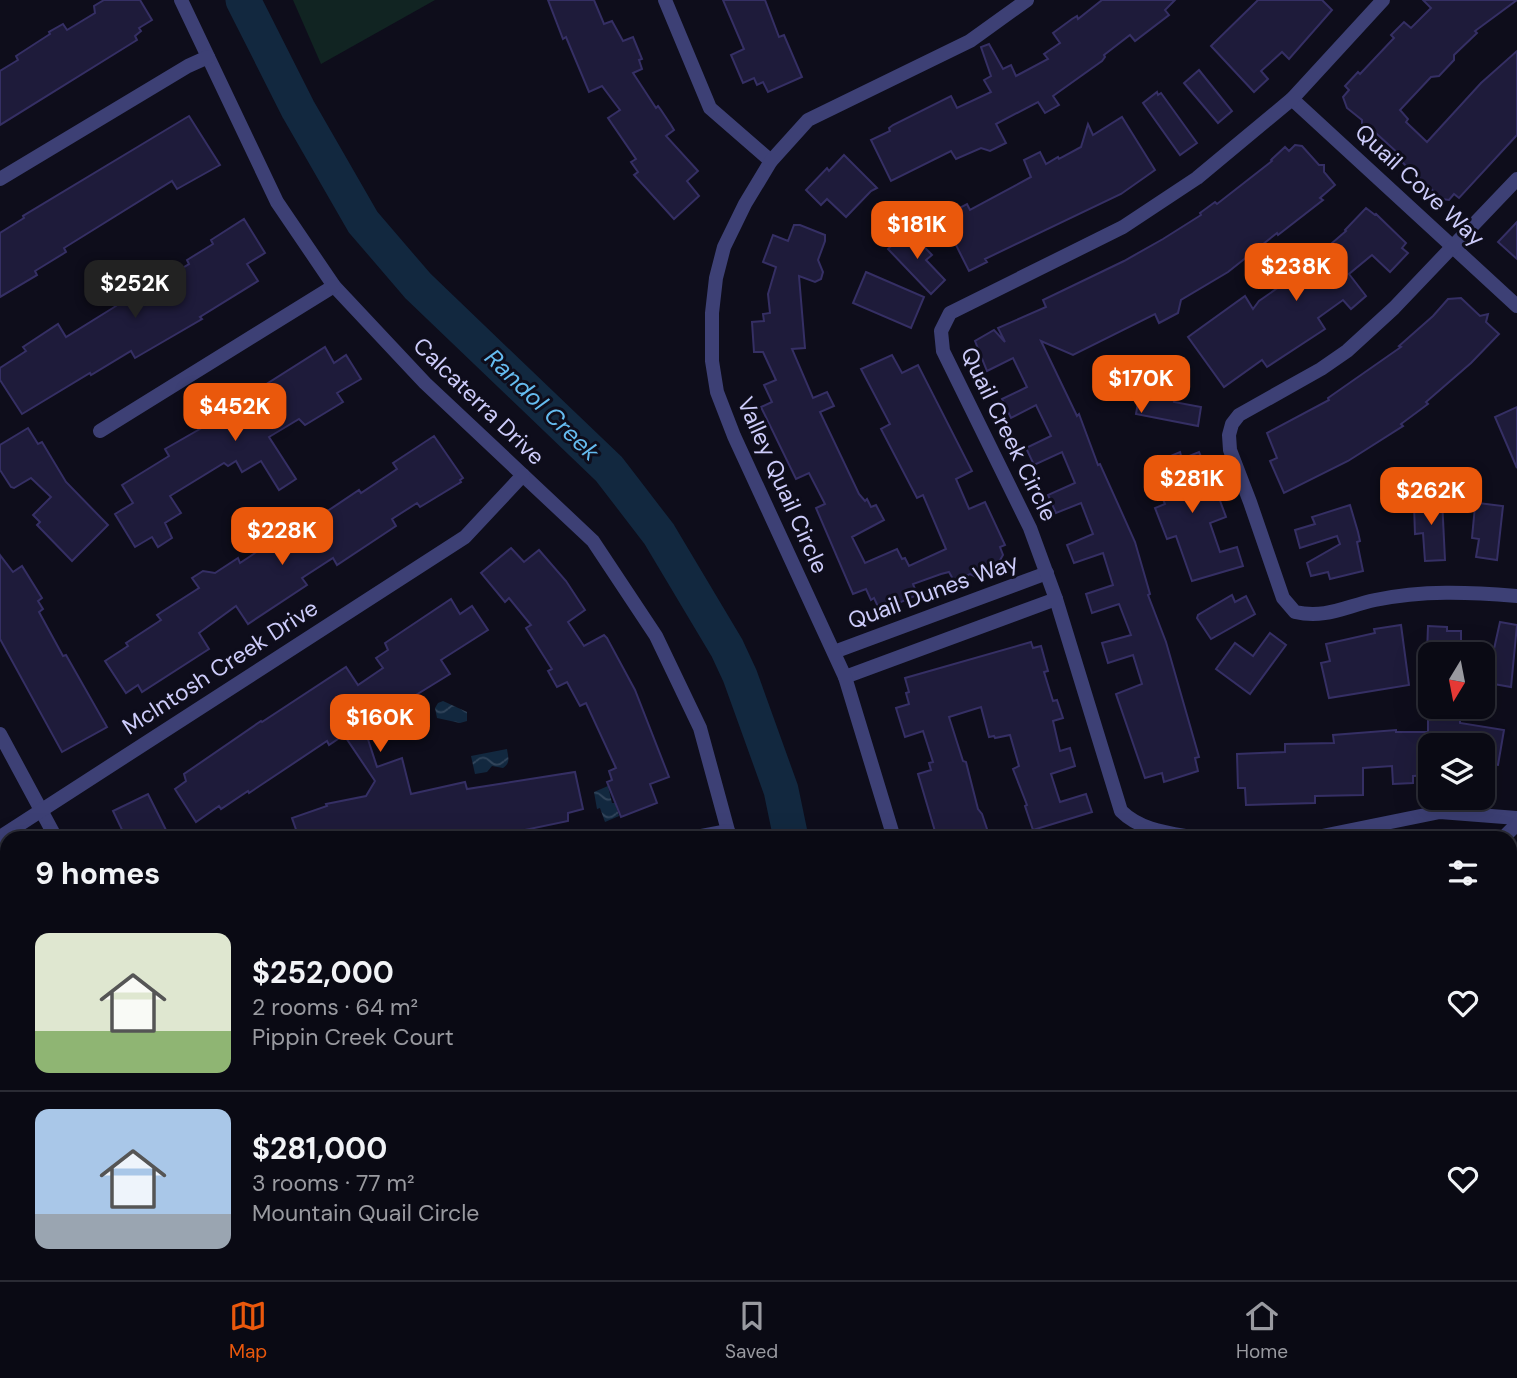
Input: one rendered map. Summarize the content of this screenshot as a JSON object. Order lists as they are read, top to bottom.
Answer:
{
  "streets": {
    "street": [
      "Quail Cove Way",
      "Calcaterra Drive",
      "Quail Creek Circle",
      "Valley Quail Circle",
      "Quail Dunes Way",
      "McIntosh Creek Drive"
    ]
  },
  "crossings": [
    ["Quail Cove Way", "Quail Creek Circle"],
    ["Calcaterra Drive", "McIntosh Creek Drive"],
    ["Quail Creek Circle", "Quail Dunes Way"],
    ["Valley Quail Circle", "Quail Dunes Way"]
  ],
  "water": ["Randol Creek"],
  "north": "bottom",
  "page": {
    "price": [
      "$181K",
      "$238K",
      "$252K",
      "$170K",
      "$452K",
      "$281K",
      "$262K",
      "$228K",
      "$160K"
    ],
    "heading": "9 homes",
    "list": [
      {
        "name": "$252,000",
        "note": "2 rooms · 64 m² · Pippin Creek Court"
      },
      {
        "name": "$281,000",
        "note": "3 rooms · 77 m² · Mountain Quail Circle"
      }
    ],
    "tabs": ["Map", "Saved", "Home"]
  }
}
